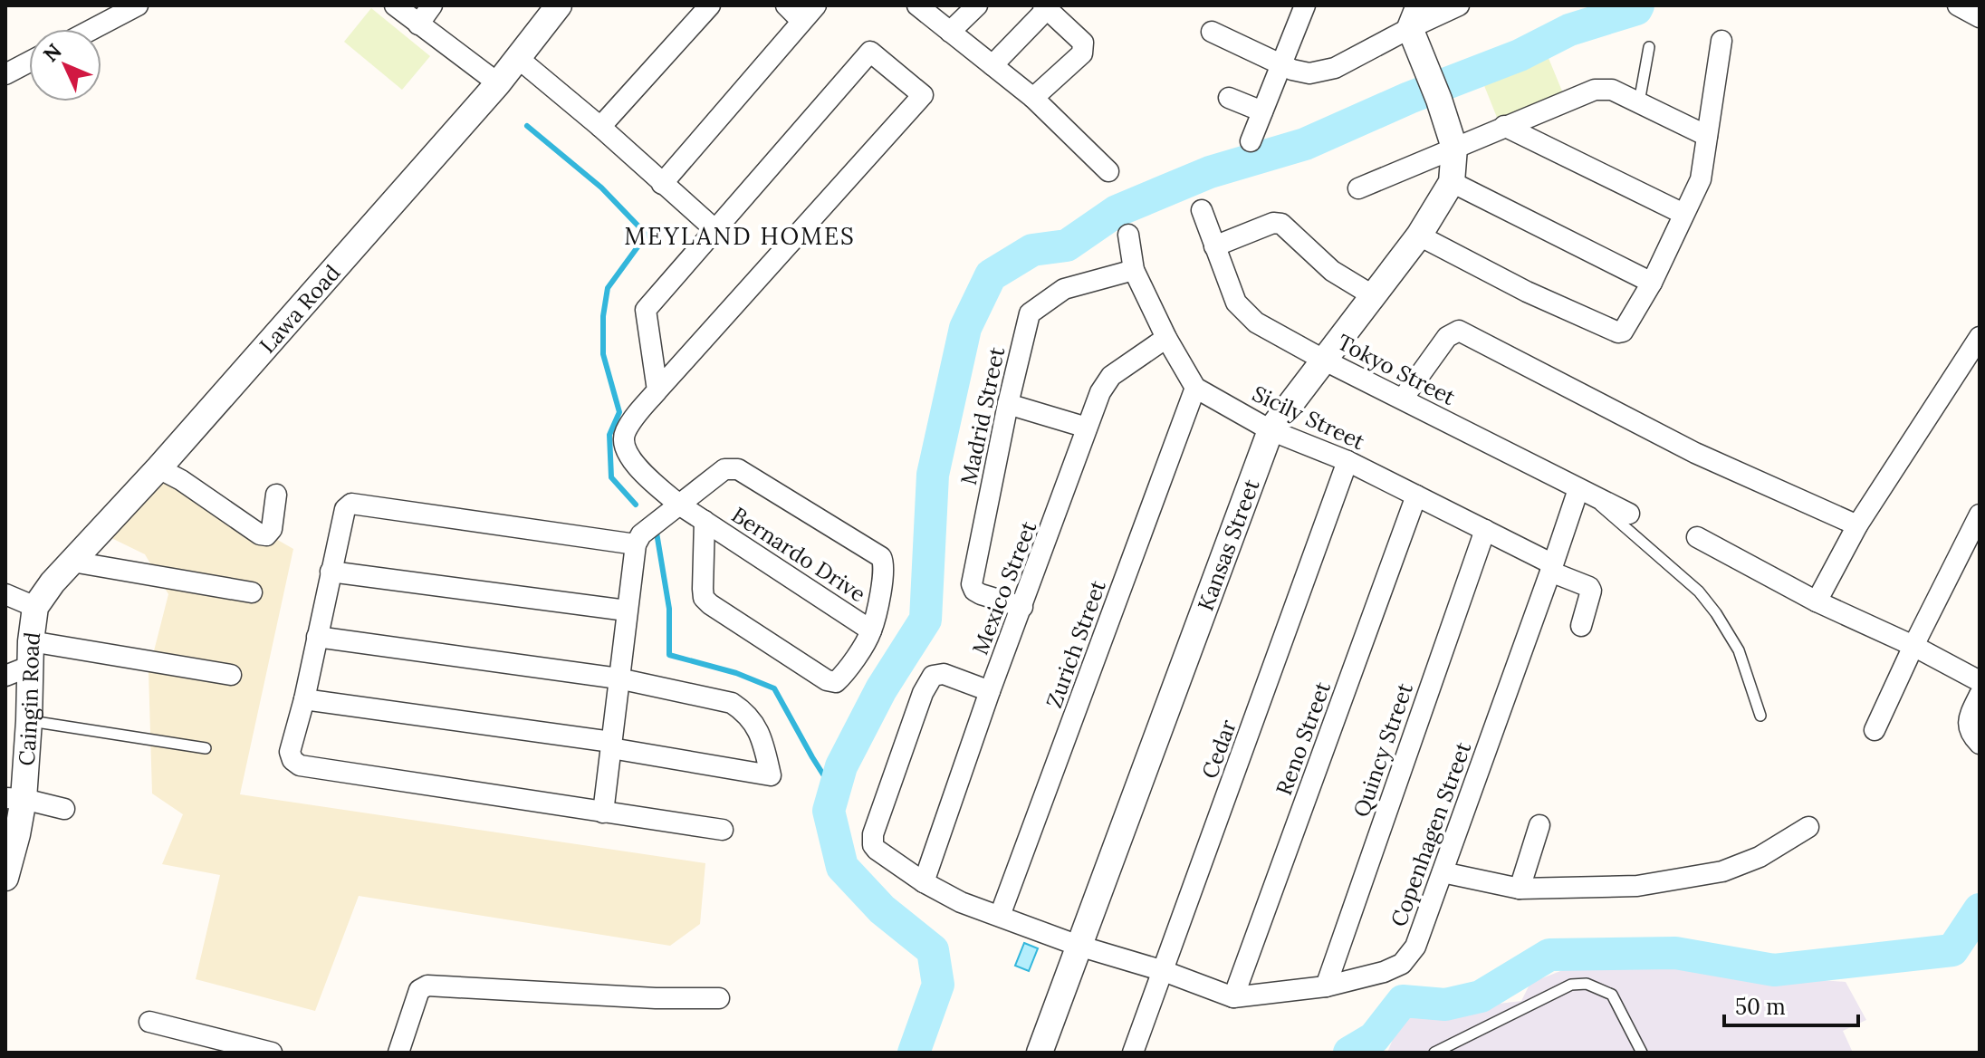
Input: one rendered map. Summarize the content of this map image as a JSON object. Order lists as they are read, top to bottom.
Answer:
{
  "streets": {
    "street": [
      "Lawa Road",
      "Tokyo Street",
      "Madrid Street",
      "Sicily Street",
      "Kansas Street",
      "Bernardo Drive",
      "Mexico Street",
      "Zurich Street",
      "Caingin Road",
      "Reno Street",
      "Cedar",
      "Quincy Street",
      "Copenhagen Street"
    ]
  },
  "crossings": [
    ["Lawa Road", "Caingin Road"],
    ["Tokyo Street", "Kansas Street"],
    ["Tokyo Street", "Copenhagen Street"],
    ["Madrid Street", "Mexico Street"],
    ["Sicily Street", "Kansas Street"],
    ["Sicily Street", "Zurich Street"],
    ["Sicily Street", "Reno Street"],
    ["Sicily Street", "Cedar"],
    ["Sicily Street", "Quincy Street"],
    ["Sicily Street", "Copenhagen Street"],
    ["Kansas Street", "Copenhagen Street"],
    ["Mexico Street", "Copenhagen Street"],
    ["Zurich Street", "Copenhagen Street"],
    ["Reno Street", "Copenhagen Street"],
    ["Cedar", "Copenhagen Street"],
    ["Quincy Street", "Copenhagen Street"]
  ],
  "districts": ["MEYLAND HOMES"],
  "scale_bar": "50 m",
  "north": "top left"
}
